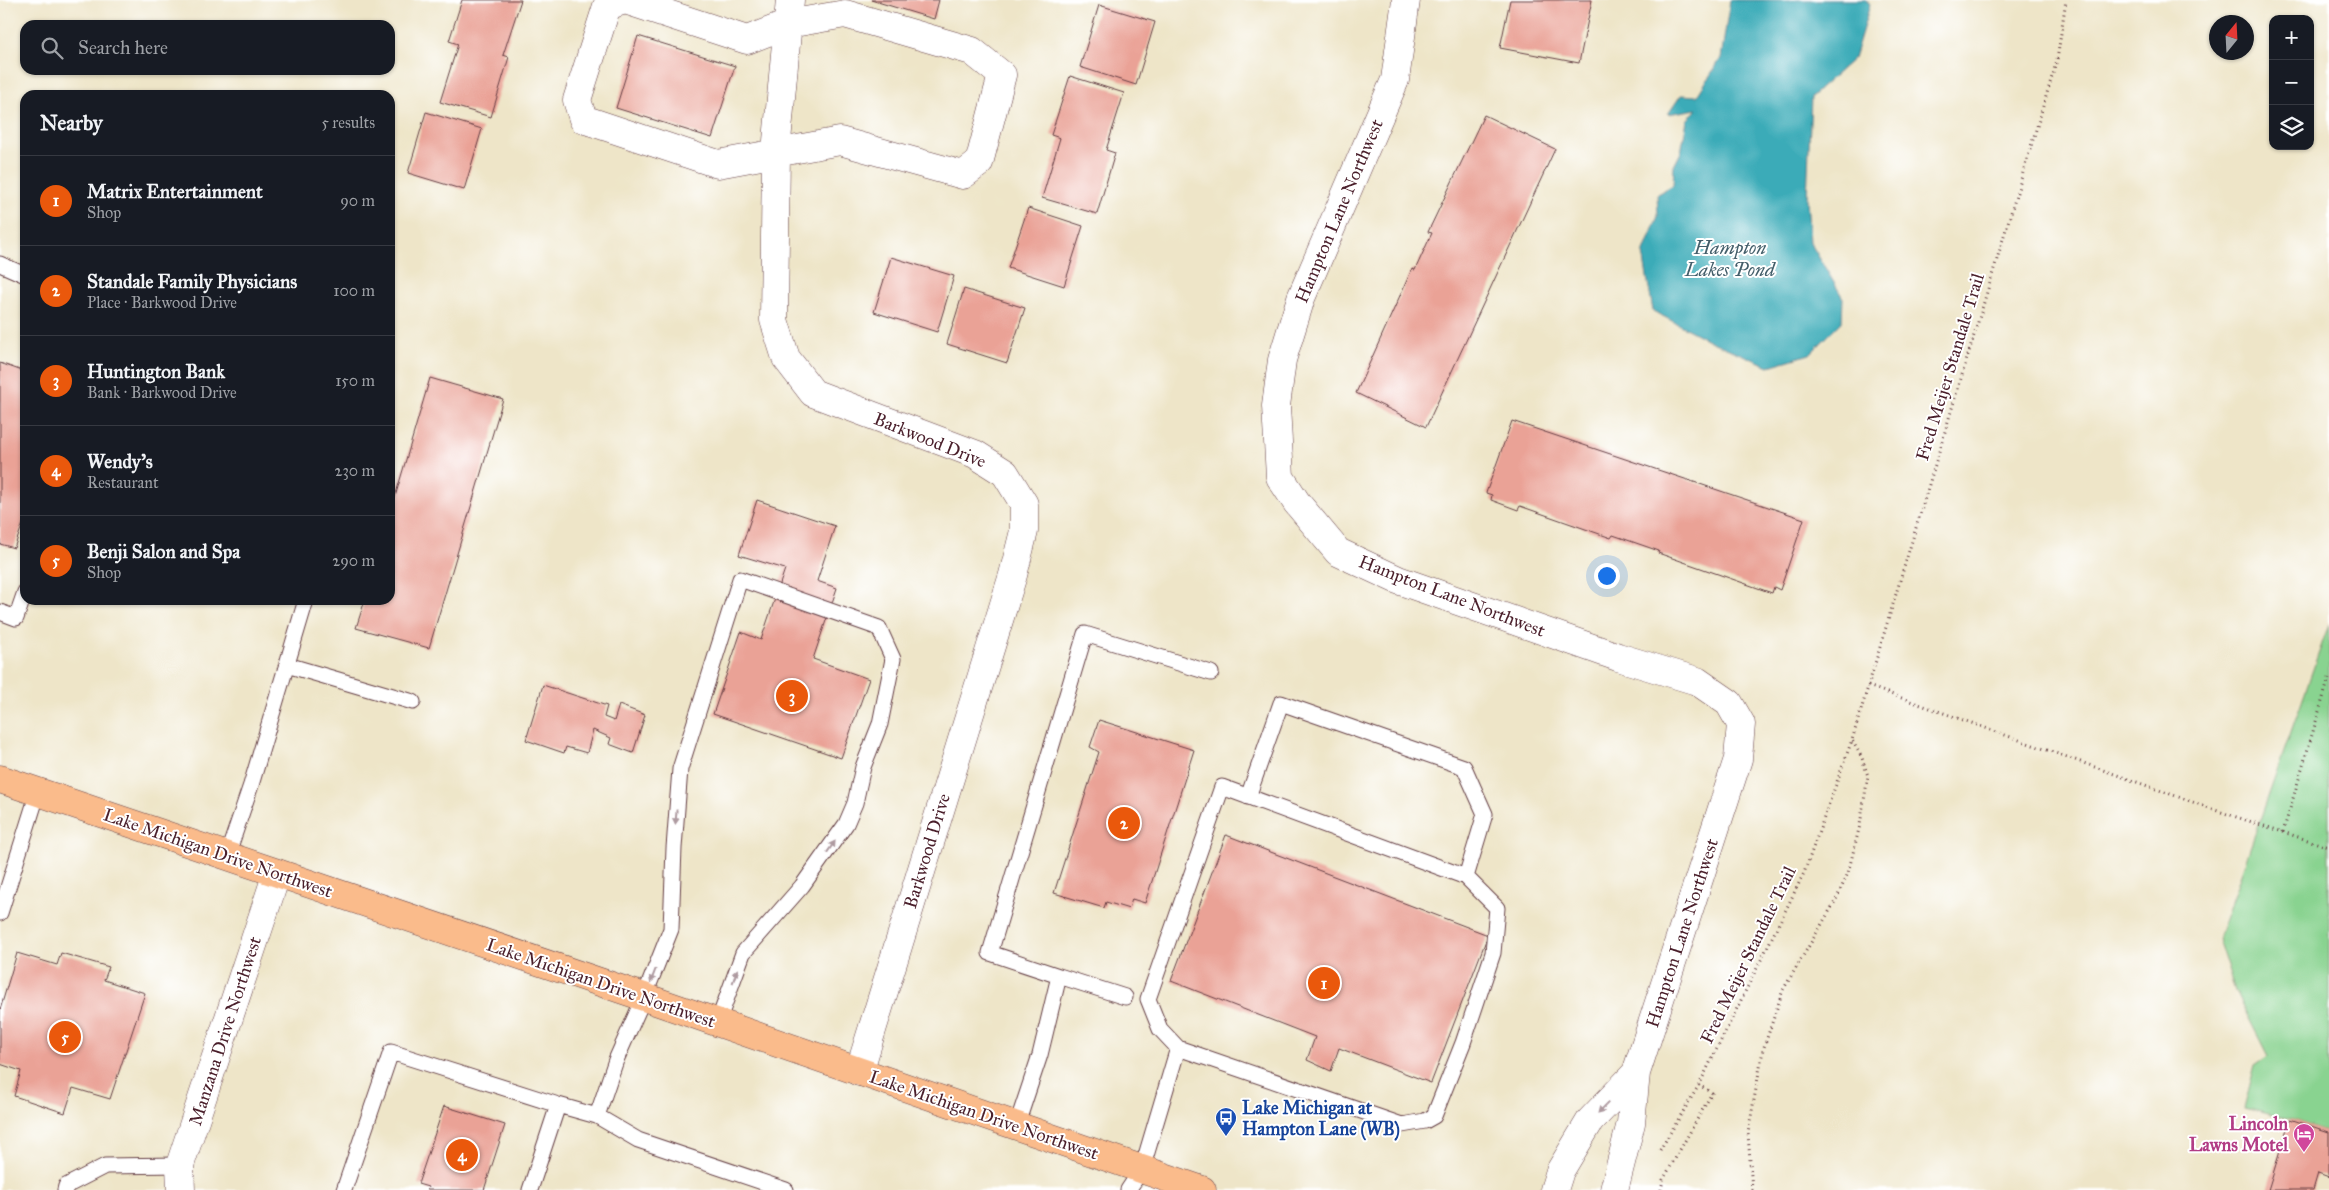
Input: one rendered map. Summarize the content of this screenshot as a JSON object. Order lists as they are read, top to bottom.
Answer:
{
  "streets": {
    "highway": ["Lake Michigan Drive Northwest"],
    "street": ["Hampton Lane Northwest", "Barkwood Drive", "Manzana Drive Northwest"],
    "path": ["Fred Meijer Standale Trail"]
  },
  "crossings": [
    ["Barkwood Drive", "Lake Michigan Drive Northwest"],
    ["Lake Michigan Drive Northwest", "Manzana Drive Northwest"]
  ],
  "water": ["Hampton Lakes Pond"],
  "places": {
    "bus stop": ["Lake Michigan at Hampton Lane (WB)"],
    "hotel": ["Lincoln Lawns Motel"]
  },
  "north": "top",
  "page": {
    "map_buttons": ["+", "−"],
    "search": "Search here",
    "heading": ["Nearby", "5 results"],
    "list": [
      {
        "mark": "1",
        "name": "Matrix Entertainment",
        "note": "Shop",
        "value": "90 m"
      },
      {
        "mark": "2",
        "name": "Standale Family Physicians",
        "note": "Place · Barkwood Drive",
        "value": "100 m"
      },
      {
        "mark": "3",
        "name": "Huntington Bank",
        "note": "Bank · Barkwood Drive",
        "value": "150 m"
      },
      {
        "mark": "4",
        "name": "Wendy's",
        "note": "Restaurant",
        "value": "230 m"
      },
      {
        "mark": "5",
        "name": "Benji Salon and Spa",
        "note": "Shop",
        "value": "290 m"
      }
    ],
    "pins": [
      "3",
      "2",
      "1",
      "5",
      "4"
    ]
  }
}
